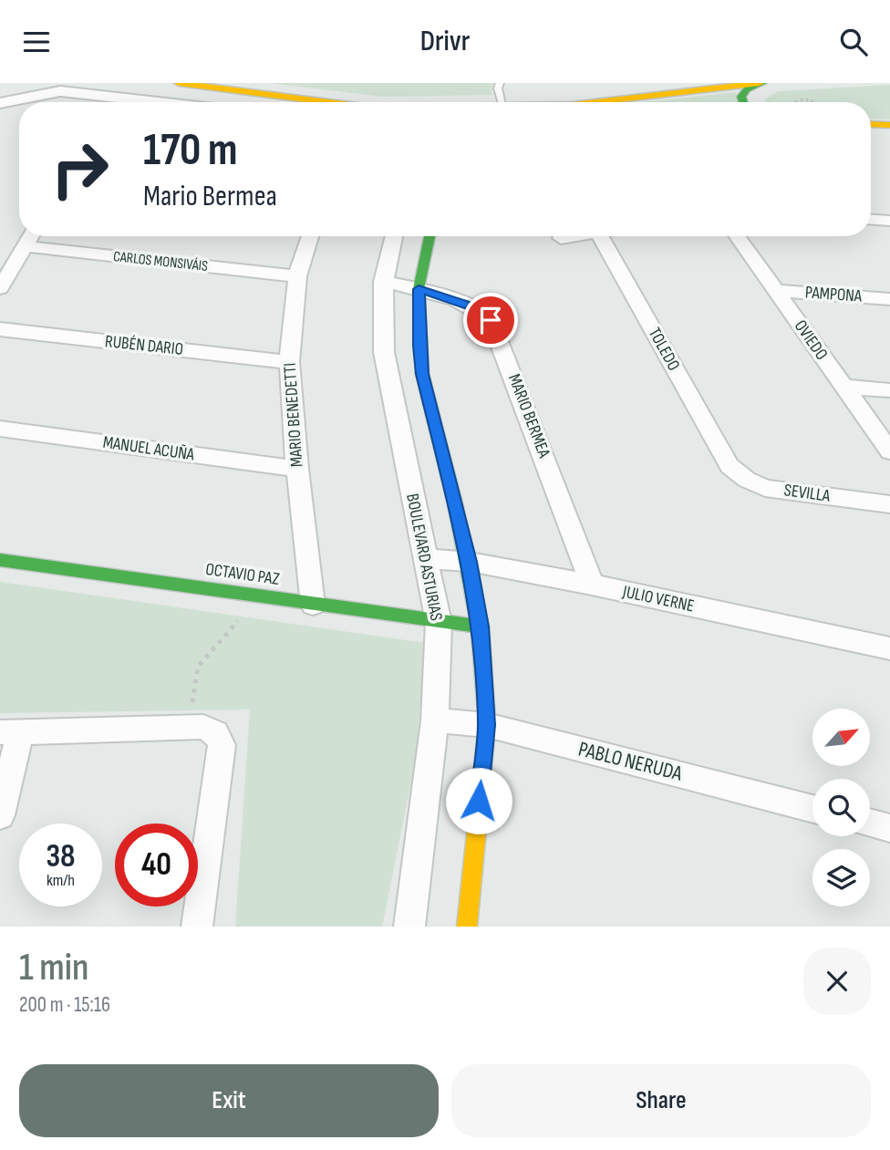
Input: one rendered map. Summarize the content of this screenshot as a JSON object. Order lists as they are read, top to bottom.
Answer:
{
  "streets": {
    "street": [
      "CARLOS MONSIVÁIS",
      "PAMPONA",
      "OVIEDO",
      "RUBÉN DARIO",
      "TOLEDO",
      "MARIO BENEDETTI",
      "MARIO BERMEA",
      "MANUEL ACUÑA",
      "SEVILLA",
      "BOULEVARD ASTURIAS",
      "OCTAVIO PAZ",
      "JULIO VERNE",
      "PABLO NERUDA"
    ]
  },
  "crossings": [
    ["CARLOS MONSIVÁIS", "MARIO BENEDETTI"],
    ["PAMPONA", "OVIEDO"],
    ["RUBÉN DARIO", "MARIO BENEDETTI"],
    ["TOLEDO", "SEVILLA"],
    ["MARIO BENEDETTI", "MANUEL ACUÑA"],
    ["MARIO BENEDETTI", "OCTAVIO PAZ"],
    ["MARIO BERMEA", "BOULEVARD ASTURIAS"],
    ["MARIO BERMEA", "JULIO VERNE"],
    ["BOULEVARD ASTURIAS", "OCTAVIO PAZ"],
    ["BOULEVARD ASTURIAS", "JULIO VERNE"],
    ["BOULEVARD ASTURIAS", "PABLO NERUDA"]
  ],
  "north": "top right",
  "page": {
    "header": "Drivr",
    "turn": ["170 m", "Mario Bermea"],
    "speed": "38 km/h",
    "limit": "40",
    "heading": ["1 min", "200 m · 15:16"],
    "buttons": ["Exit", "Share"]
  }
}
